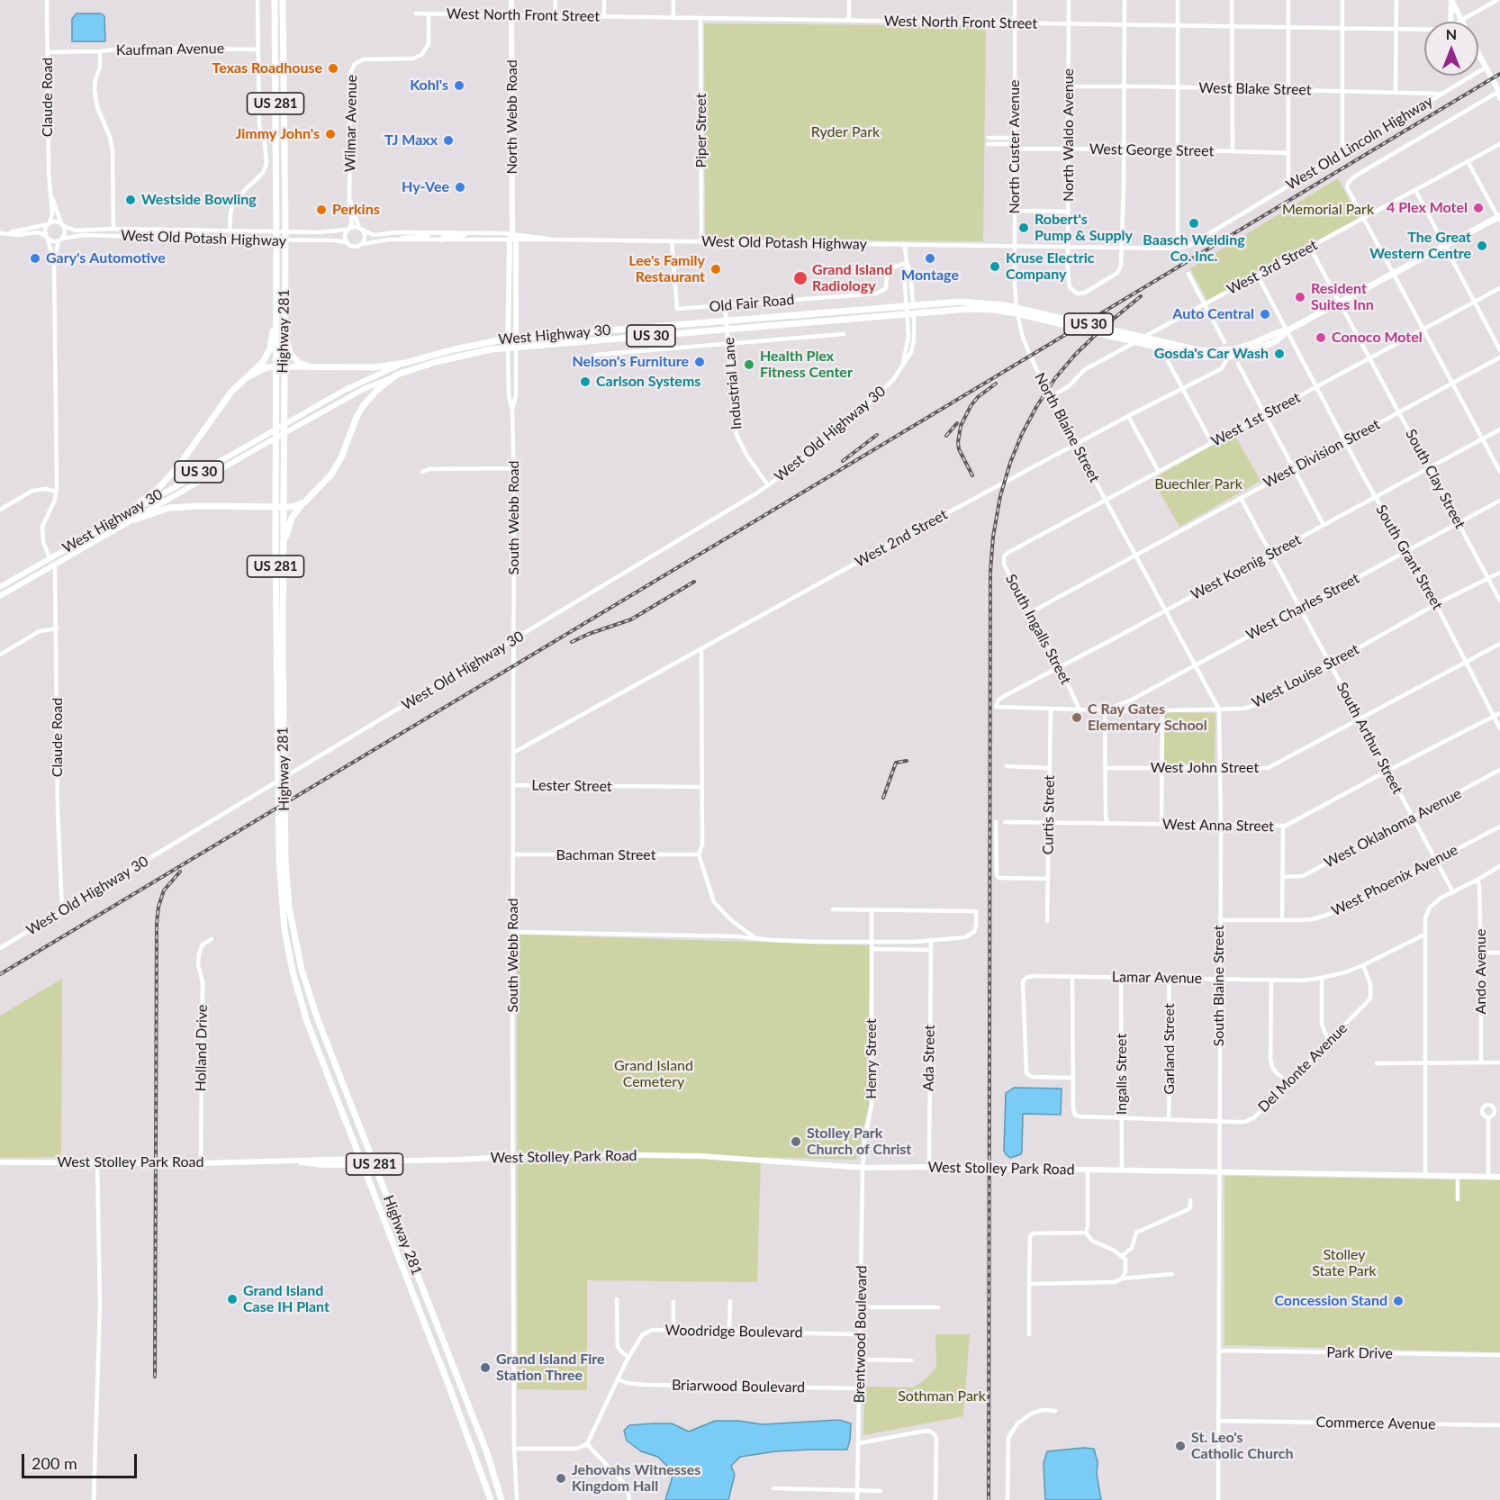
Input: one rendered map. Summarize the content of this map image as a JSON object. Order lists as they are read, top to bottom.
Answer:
{
  "streets": {
    "highway": [
      "US 281",
      "US 30",
      "Highway 281",
      "West Highway 30",
      "West 2nd Street"
    ],
    "main road": ["North Webb Road", "South Webb Road", "West Stolley Park Road"],
    "street": [
      "West North Front Street",
      "Kaufman Avenue",
      "West Blake Street",
      "Claude Road",
      "Wilmar Avenue",
      "Piper Street",
      "North Waldo Avenue",
      "West Old Lincoln Highway",
      "North Custer Avenue",
      "West George Street",
      "West Old Potash Highway",
      "West 3rd Street",
      "Old Fair Road",
      "Industrial Lane",
      "West 1st Street",
      "North Blaine Street",
      "West Old Highway 30",
      "West Division Street",
      "South Clay Street",
      "South Grant Street",
      "West Koenig Street",
      "West Charles Street",
      "South Ingalls Street",
      "West Louise Street",
      "South Arthur Street",
      "West John Street",
      "Lester Street",
      "Curtis Street",
      "West Anna Street",
      "West Oklahoma Avenue",
      "Bachman Street",
      "West Phoenix Avenue",
      "Ando Avenue",
      "Lamar Avenue",
      "South Blaine Street",
      "Holland Drive",
      "Garland Street",
      "Ada Street",
      "Henry Street",
      "Del Monte Avenue",
      "Ingalls Street",
      "Woodridge Boulevard",
      "Brentwood Boulevard",
      "Park Drive",
      "Briarwood Boulevard",
      "Commerce Avenue"
    ]
  },
  "crossings": [
    ["West North Front Street", "North Webb Road"],
    ["West North Front Street", "Wilmar Avenue"],
    ["West North Front Street", "Piper Street"],
    ["West North Front Street", "North Waldo Avenue"],
    ["West North Front Street", "North Custer Avenue"],
    ["Kaufman Avenue", "West Old Potash Highway"],
    ["West Blake Street", "North Waldo Avenue"],
    ["West Blake Street", "West Old Lincoln Highway"],
    ["Claude Road", "West Old Potash Highway"],
    ["Claude Road", "West Highway 30"],
    ["Claude Road", "West Old Highway 30"],
    ["North Webb Road", "West Old Potash Highway"],
    ["North Webb Road", "South Webb Road"],
    ["Wilmar Avenue", "West Old Potash Highway"],
    ["Piper Street", "West Old Potash Highway"],
    ["North Waldo Avenue", "West Old Lincoln Highway"],
    ["North Waldo Avenue", "West George Street"],
    ["West Old Lincoln Highway", "North Custer Avenue"],
    ["West Old Lincoln Highway", "West Old Potash Highway"],
    ["North Custer Avenue", "West George Street"],
    ["North Custer Avenue", "West Old Potash Highway"],
    ["North Custer Avenue", "North Blaine Street"],
    ["West Old Potash Highway", "Old Fair Road"],
    ["West Old Potash Highway", "Highway 281"],
    ["West Old Potash Highway", "West Old Highway 30"],
    ["West Old Potash Highway", "South Webb Road"],
    ["West 3rd Street", "North Blaine Street"],
    ["West 3rd Street", "South Clay Street"],
    ["West 3rd Street", "South Grant Street"],
    ["Old Fair Road", "Industrial Lane"],
    ["Old Fair Road", "West Old Highway 30"],
    ["Highway 281", "West Stolley Park Road"],
    ["West Highway 30", "Industrial Lane"],
    ["West Highway 30", "West Old Highway 30"],
    ["West Highway 30", "South Webb Road"],
    ["West Highway 30", "West 2nd Street"],
    ["Industrial Lane", "West Old Highway 30"],
    ["West 1st Street", "North Blaine Street"],
    ["West 1st Street", "South Clay Street"],
    ["West 1st Street", "South Grant Street"],
    ["West 1st Street", "South Ingalls Street"],
    ["West 1st Street", "South Blaine Street"],
    ["North Blaine Street", "West 2nd Street"],
    ["North Blaine Street", "South Blaine Street"],
    ["West Old Highway 30", "South Webb Road"],
    ["West Division Street", "South Clay Street"],
    ["West Division Street", "South Grant Street"],
    ["West Division Street", "South Ingalls Street"],
    ["West Division Street", "South Arthur Street"],
    ["West Division Street", "South Blaine Street"],
    ["South Clay Street", "West 2nd Street"],
    ["South Clay Street", "West Koenig Street"],
    ["South Clay Street", "West Charles Street"],
    ["South Clay Street", "West Louise Street"],
    ["South Webb Road", "West 2nd Street"],
    ["South Webb Road", "Lester Street"],
    ["South Webb Road", "Bachman Street"],
    ["South Webb Road", "West Stolley Park Road"],
    ["West 2nd Street", "South Grant Street"],
    ["South Grant Street", "West Koenig Street"],
    ["South Grant Street", "West Charles Street"],
    ["South Grant Street", "West Louise Street"],
    ["South Grant Street", "West John Street"],
    ["South Grant Street", "West Anna Street"],
    ["West Koenig Street", "South Ingalls Street"],
    ["West Koenig Street", "West Louise Street"],
    ["West Koenig Street", "South Arthur Street"],
    ["West Koenig Street", "South Blaine Street"],
    ["West Charles Street", "West Louise Street"],
    ["West Charles Street", "South Arthur Street"],
    ["West Charles Street", "South Blaine Street"],
    ["South Ingalls Street", "West Louise Street"],
    ["West Louise Street", "South Arthur Street"],
    ["West Louise Street", "Curtis Street"],
    ["West Louise Street", "South Blaine Street"],
    ["South Arthur Street", "West John Street"],
    ["South Arthur Street", "West Anna Street"],
    ["South Arthur Street", "West Oklahoma Avenue"],
    ["South Arthur Street", "West Phoenix Avenue"],
    ["West John Street", "South Blaine Street"],
    ["Curtis Street", "West Anna Street"],
    ["West Anna Street", "South Blaine Street"],
    ["West Phoenix Avenue", "South Blaine Street"],
    ["Lamar Avenue", "South Blaine Street"],
    ["Lamar Avenue", "Garland Street"],
    ["Lamar Avenue", "Del Monte Avenue"],
    ["Lamar Avenue", "Ingalls Street"],
    ["South Blaine Street", "Del Monte Avenue"],
    ["South Blaine Street", "West Stolley Park Road"],
    ["South Blaine Street", "Park Drive"],
    ["South Blaine Street", "Commerce Avenue"],
    ["Holland Drive", "West Stolley Park Road"],
    ["Garland Street", "Del Monte Avenue"],
    ["Ada Street", "West Stolley Park Road"],
    ["Henry Street", "West Stolley Park Road"],
    ["Henry Street", "Brentwood Boulevard"],
    ["Del Monte Avenue", "Ingalls Street"],
    ["Ingalls Street", "West Stolley Park Road"],
    ["West Stolley Park Road", "Brentwood Boulevard"],
    ["Woodridge Boulevard", "Brentwood Boulevard"],
    ["Woodridge Boulevard", "Briarwood Boulevard"],
    ["Brentwood Boulevard", "Briarwood Boulevard"]
  ],
  "parks": [
    "Ryder Park",
    "Memorial Park",
    "Buechler Park",
    "Grand Island Cemetery",
    "Stolley State Park",
    "Sothman Park"
  ],
  "places": [
    "Texas Roadhouse",
    "Kohl's",
    "Jimmy John's",
    "TJ Maxx",
    "Hy-Vee",
    "Westside Bowling",
    "4 Plex Motel",
    "Perkins",
    "Baasch Welding Co. Inc.",
    "Robert's Pump & Supply",
    "The Great Western Centre",
    "Gary's Automotive",
    "Montage",
    "Kruse Electric Company",
    "Lee's Family Restaurant",
    "Grand Island Radiology",
    "Resident Suites Inn",
    "Auto Central",
    "Conoco Motel",
    "Gosda's Car Wash",
    "Nelson's Furniture",
    "Health Plex Fitness Center",
    "Carlson Systems",
    "C Ray Gates Elementary School",
    "Stolley Park Church of Christ",
    "Grand Island Case IH Plant",
    "Concession Stand",
    "Grand Island Fire Station Three",
    "St. Leo's Catholic Church",
    "Jehovahs Witnesses Kingdom Hall"
  ],
  "scale_bar": "200 m",
  "north": "top"
}
